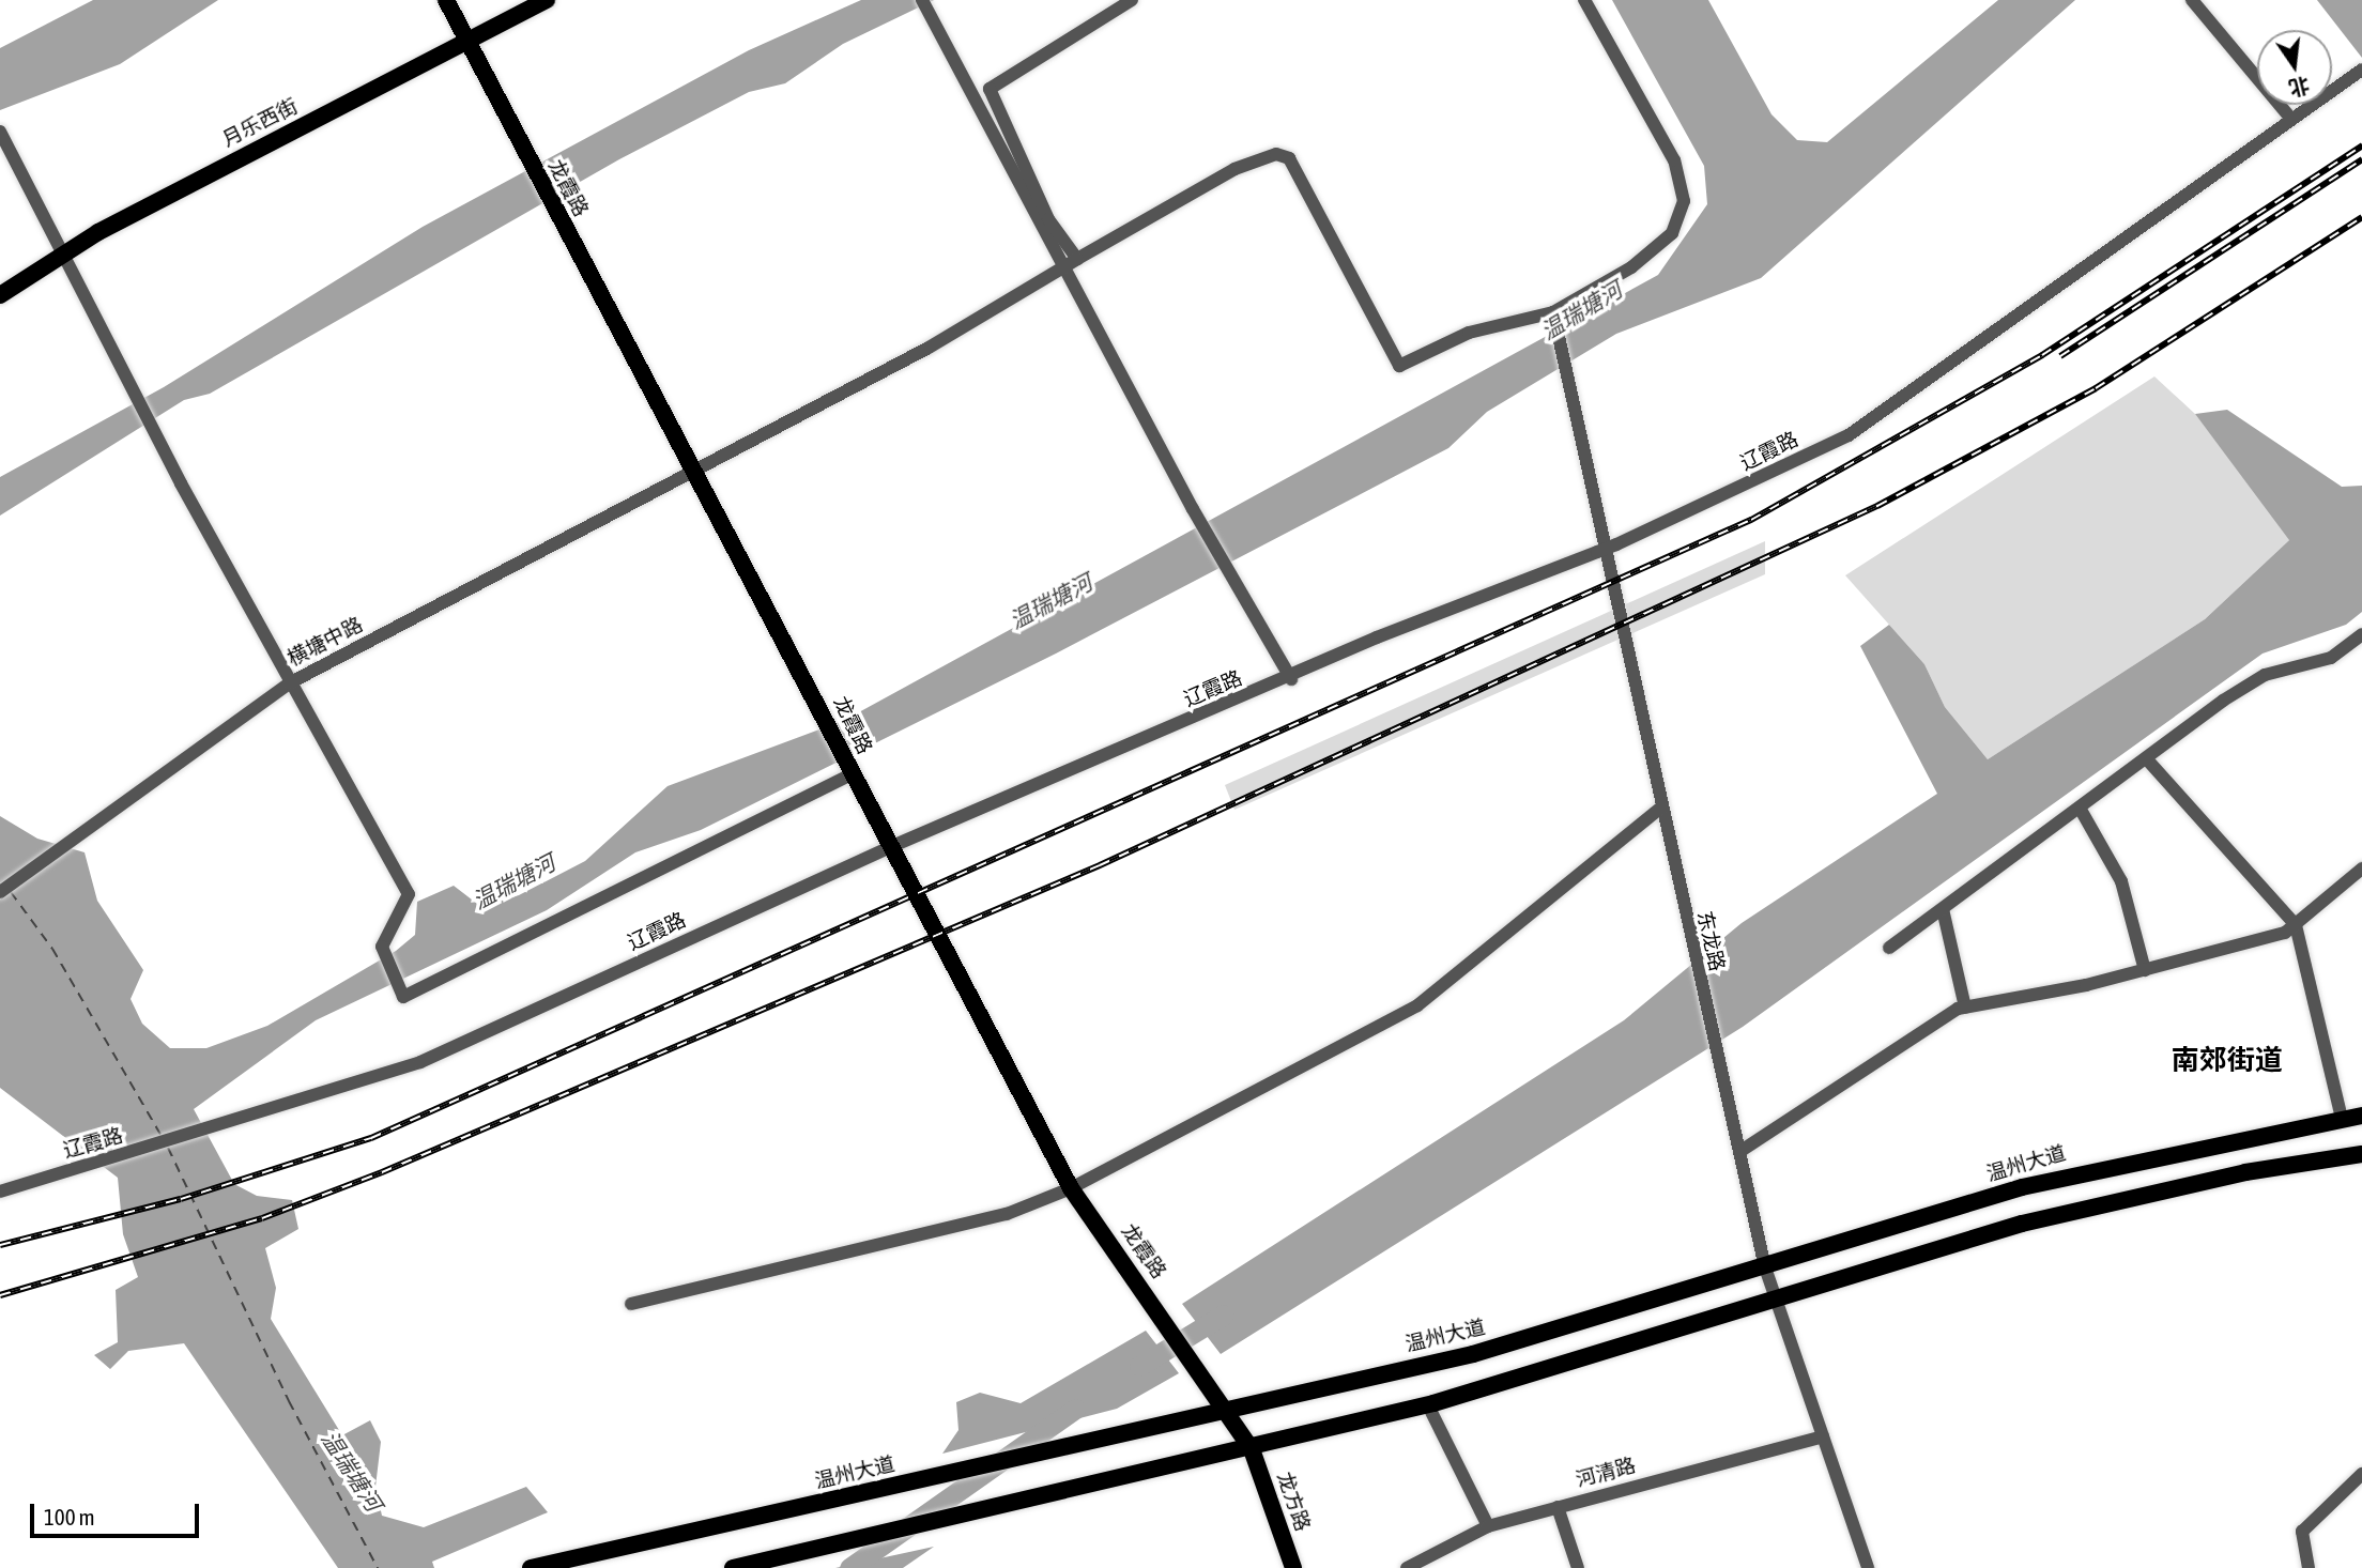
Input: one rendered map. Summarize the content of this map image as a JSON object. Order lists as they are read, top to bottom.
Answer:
{
  "streets": {
    "main road": [
      "月乐西街",
      "龙霞路",
      "温州大道",
      "龙方路"
    ],
    "street": [
      "辽霞路",
      "横塘中路",
      "东龙路",
      "河清路"
    ]
  },
  "crossings": [
    ["月乐西街", "龙霞路"],
    ["龙霞路", "辽霞路"],
    ["龙霞路", "横塘中路"],
    ["龙霞路", "温州大道"],
    ["龙霞路", "龙方路"],
    ["横塘中路", "东龙路"],
    ["东龙路", "温州大道"],
    ["东龙路", "河清路"]
  ],
  "districts": ["南郊街道"],
  "water": ["温瑞塘河"],
  "scale_bar": "100 m",
  "north": "bottom"
}
